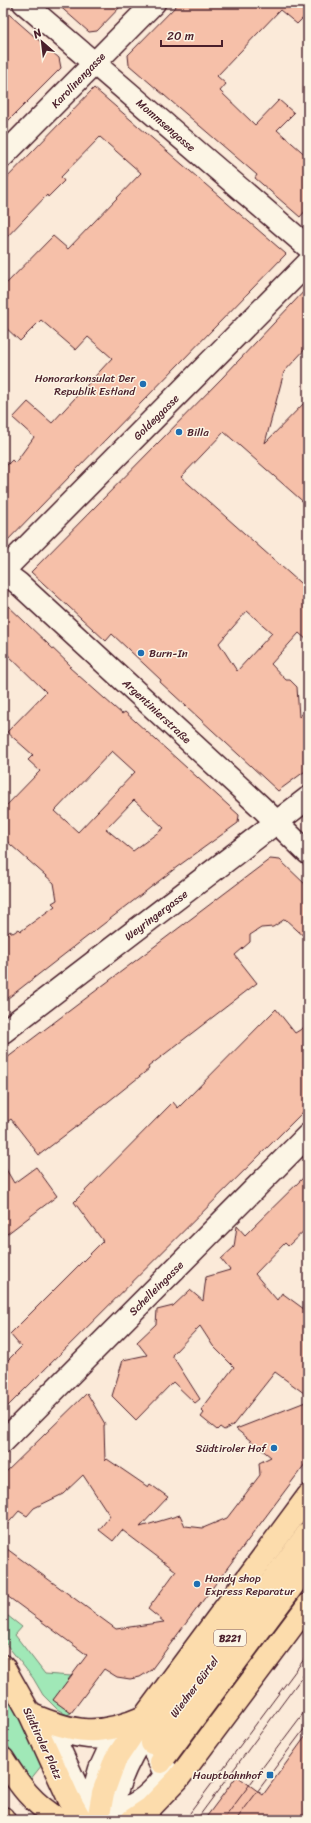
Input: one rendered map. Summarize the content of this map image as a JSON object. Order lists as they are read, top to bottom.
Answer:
{
  "streets": {
    "main road": ["B221", "Wiedner Gürtel", "Südtiroler Platz"],
    "street": [
      "Karolinengasse",
      "Mommsengasse",
      "Goldeggasse",
      "Argentinierstraße",
      "Weyringergasse",
      "Schelleingasse"
    ]
  },
  "crossings": [
    ["Karolinengasse", "Mommsengasse"],
    ["Goldeggasse", "Argentinierstraße"],
    ["Argentinierstraße", "Weyringergasse"]
  ],
  "places": {
    "other": [
      "Honorarkonsulat Der Republik Estland",
      "Billa",
      "Burn-In",
      "Südtiroler Hof",
      "Handy shop Express Reparatur"
    ],
    "transit": ["Hauptbahnhof"]
  },
  "scale_bar": "20 m",
  "north": "top left"
}
